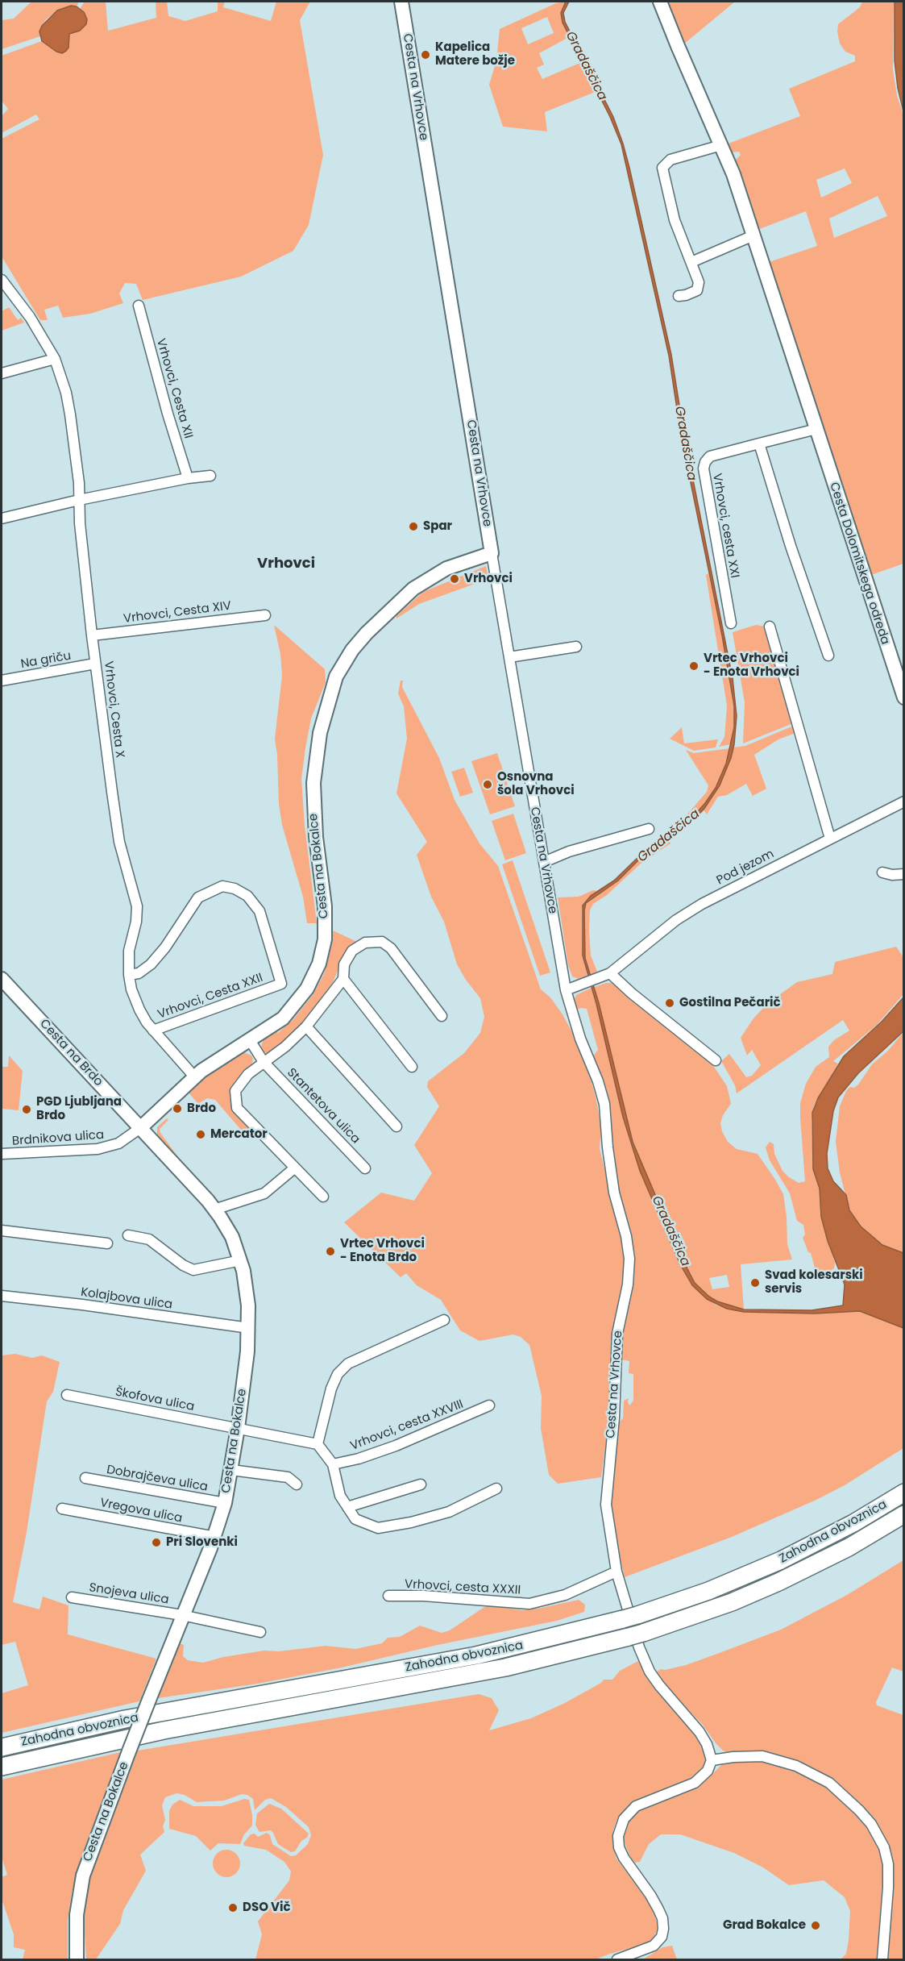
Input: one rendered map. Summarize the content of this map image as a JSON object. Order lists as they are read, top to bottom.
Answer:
{
  "streets": {
    "highway": ["Zahodna obvoznica"],
    "street": [
      "Cesta na Vrhovce",
      "Vrhovci, Cesta XII",
      "Vrhovci, cesta XXI",
      "Cesta Dolomitskega odreda",
      "Vrhovci, Cesta XIV",
      "Na griču",
      "Vrhovci, Cesta X",
      "Cesta na Bokalce",
      "Pod jezom",
      "Vrhovci, Cesta XXII",
      "Cesta na Brdo",
      "Stantetova ulica",
      "Brdnikova ulica",
      "Kolajbova ulica",
      "Škofova ulica",
      "Vrhovci, cesta XXVIII",
      "Dobrajčeva ulica",
      "Vregova ulica",
      "Vrhovci, cesta XXXII",
      "Snojeva ulica"
    ]
  },
  "crossings": [
    ["Cesta na Vrhovce", "Cesta na Bokalce"],
    ["Cesta na Vrhovce", "Pod jezom"],
    ["Cesta na Vrhovce", "Vrhovci, cesta XXXII"],
    ["Vrhovci, Cesta XIV", "Vrhovci, Cesta X"],
    ["Na griču", "Vrhovci, Cesta X"],
    ["Vrhovci, Cesta X", "Cesta na Bokalce"],
    ["Vrhovci, Cesta X", "Vrhovci, Cesta XXII"],
    ["Cesta na Bokalce", "Cesta na Brdo"],
    ["Cesta na Bokalce", "Stantetova ulica"],
    ["Cesta na Bokalce", "Brdnikova ulica"],
    ["Cesta na Bokalce", "Kolajbova ulica"],
    ["Cesta na Bokalce", "Škofova ulica"],
    ["Cesta na Bokalce", "Dobrajčeva ulica"],
    ["Cesta na Bokalce", "Vregova ulica"],
    ["Cesta na Bokalce", "Snojeva ulica"],
    ["Cesta na Brdo", "Brdnikova ulica"]
  ],
  "districts": ["Vrhovci"],
  "water": ["Gradaščica"],
  "places": [
    "Kapelica Matere božje",
    "Spar",
    "Vrhovci",
    "Vrtec Vrhovci - Enota Vrhovci",
    "Osnovna šola Vrhovci",
    "Gostilna Pečarič",
    "Brdo",
    "PGD Ljubljana Brdo",
    "Mercator",
    "Vrtec Vrhovci - Enota Brdo",
    "Svad kolesarski servis",
    "Pri Slovenki",
    "DSO Vič",
    "Grad Bokalce"
  ]
}
